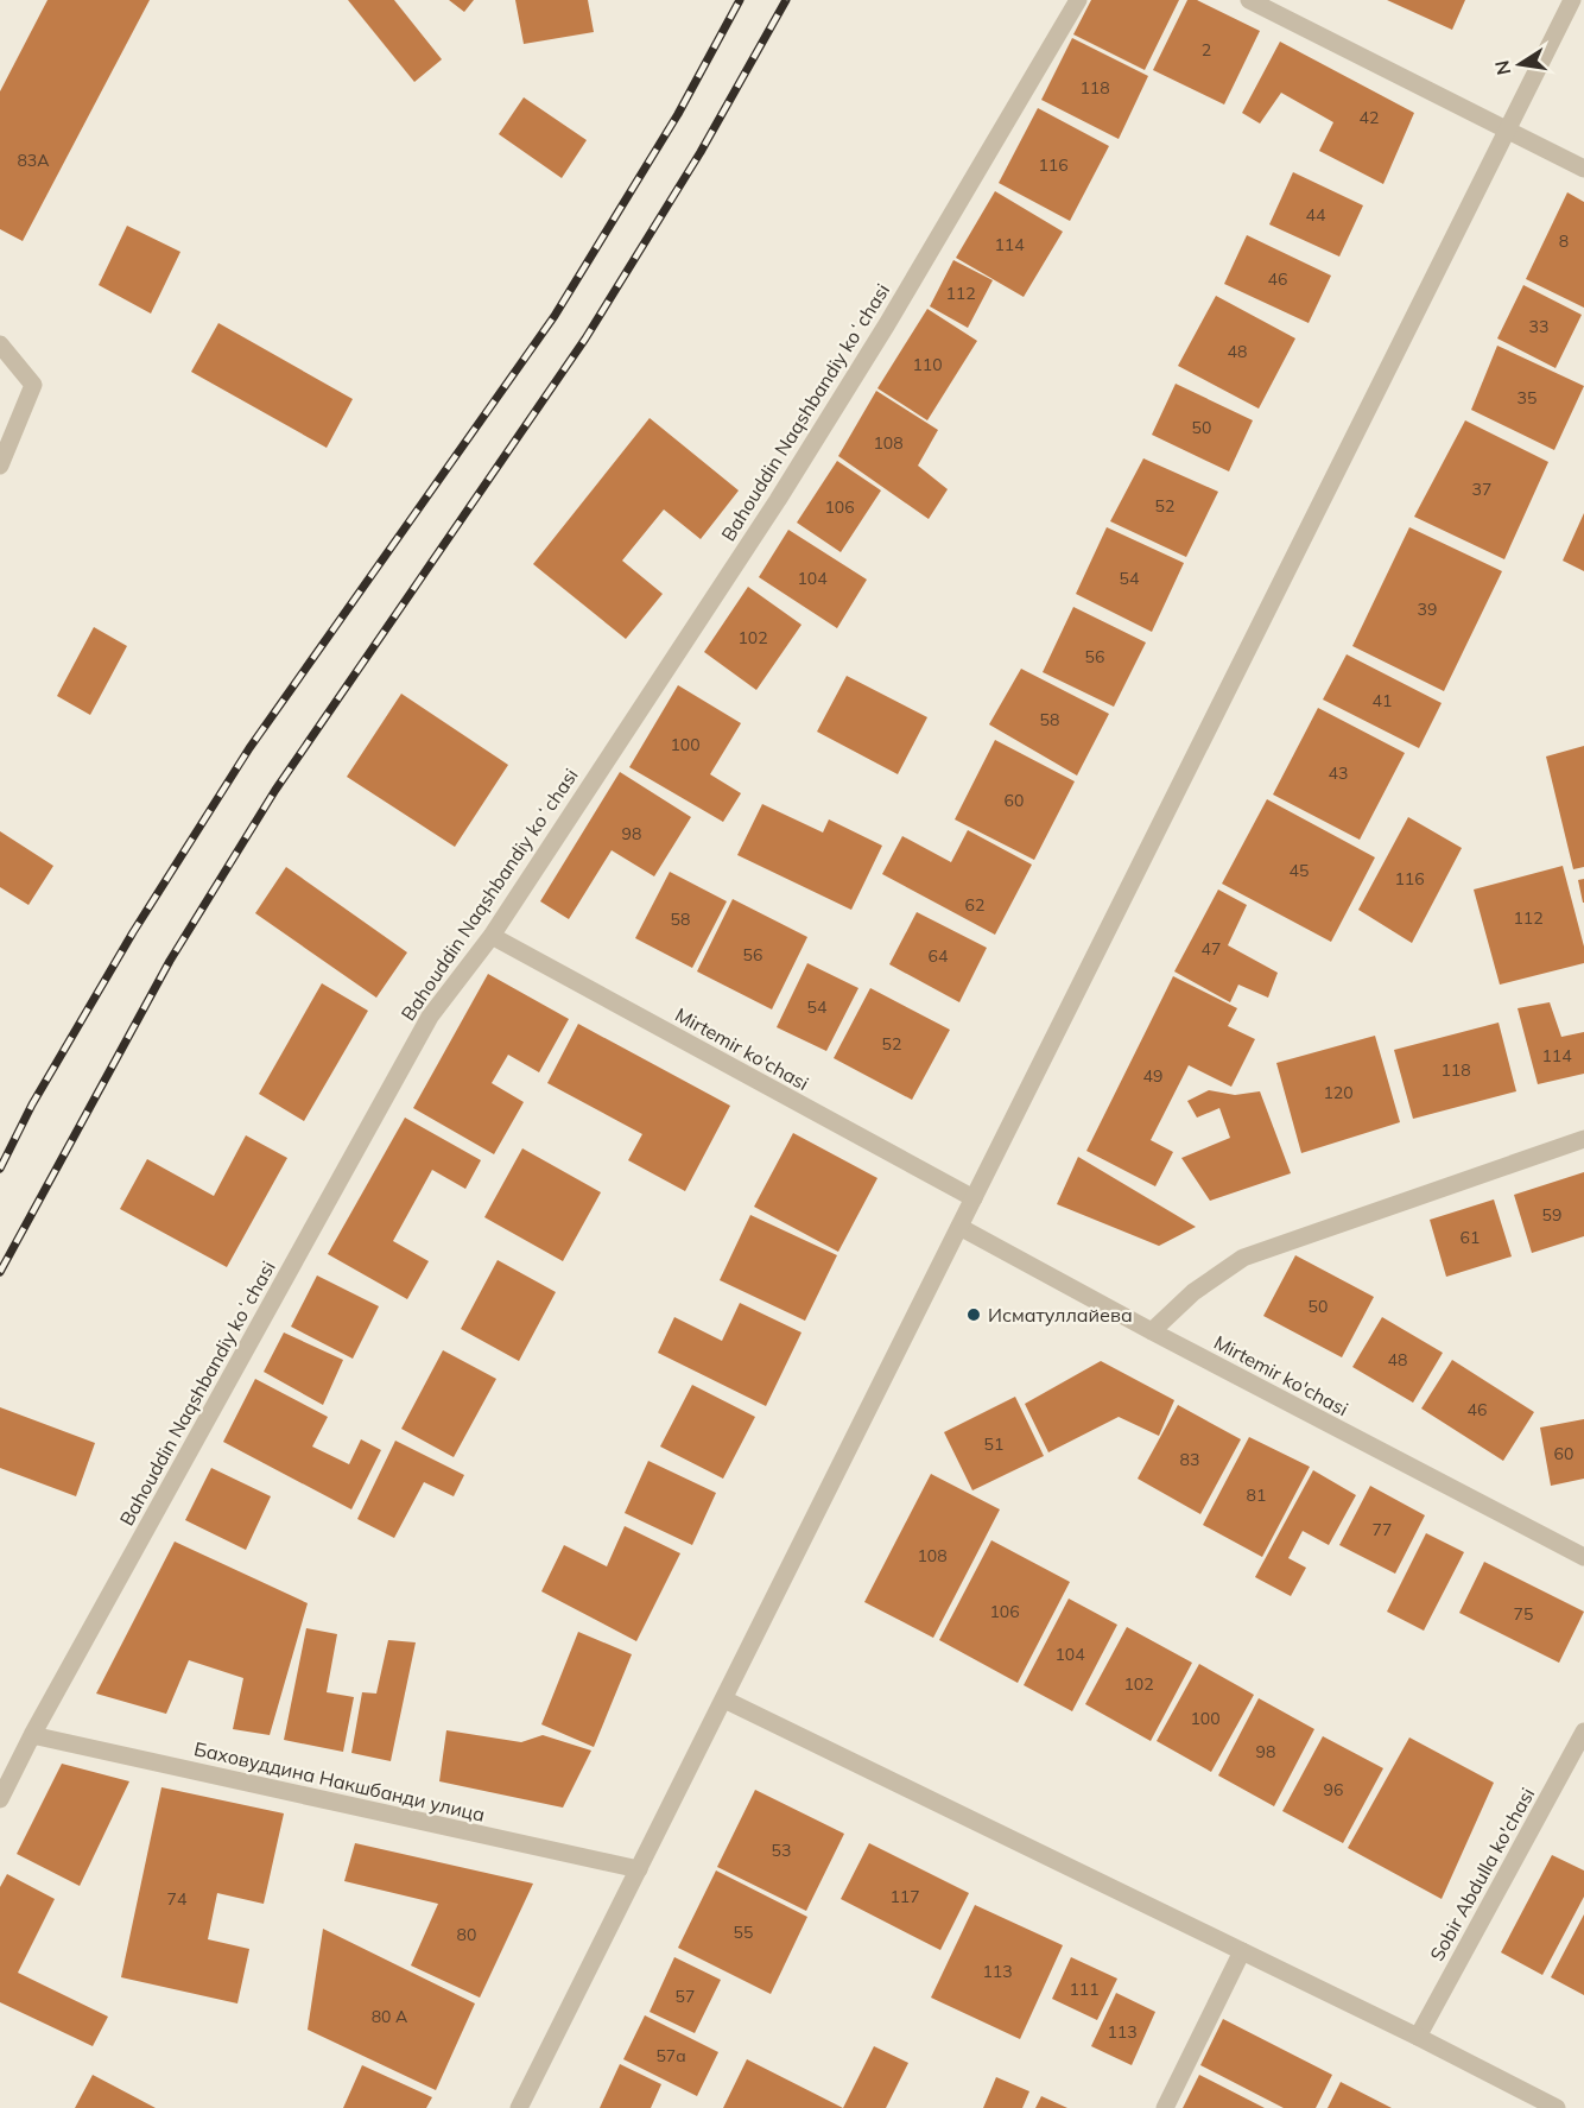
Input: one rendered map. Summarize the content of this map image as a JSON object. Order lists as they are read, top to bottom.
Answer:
{
  "streets": {
    "street": [
      "Bahouddin Naqshbandiy koʻchasi",
      "Mirtemir ko'chasi",
      "Баховуддина Накшбанди улица",
      "Sobir Abdulla ko'chasi"
    ]
  },
  "crossings": [
    ["Bahouddin Naqshbandiy koʻchasi", "Mirtemir ko'chasi"],
    ["Bahouddin Naqshbandiy koʻchasi", "Баховуддина Накшбанди улица"]
  ],
  "places": ["Исматуллайева"],
  "house_numbers": [
    "2",
    "118",
    "42",
    "83A",
    "116",
    "44",
    "8",
    "114",
    "46",
    "112",
    "33",
    "48",
    "110",
    "35",
    "50",
    "108",
    "37",
    "52",
    "106",
    "104",
    "54",
    "39",
    "102",
    "56",
    "41",
    "58",
    "100",
    "43",
    "60",
    "98",
    "45",
    "116",
    "62",
    "112",
    "58",
    "47",
    "56",
    "64",
    "54",
    "52",
    "114",
    "118",
    "49",
    "120",
    "59",
    "61",
    "50",
    "48",
    "46",
    "51",
    "60",
    "83",
    "81",
    "77",
    "108",
    "106",
    "75",
    "104",
    "102",
    "100",
    "98",
    "96",
    "53",
    "117",
    "74",
    "55",
    "80",
    "113",
    "111",
    "57",
    "80 A",
    "113",
    "57a"
  ],
  "north": "left"
}
